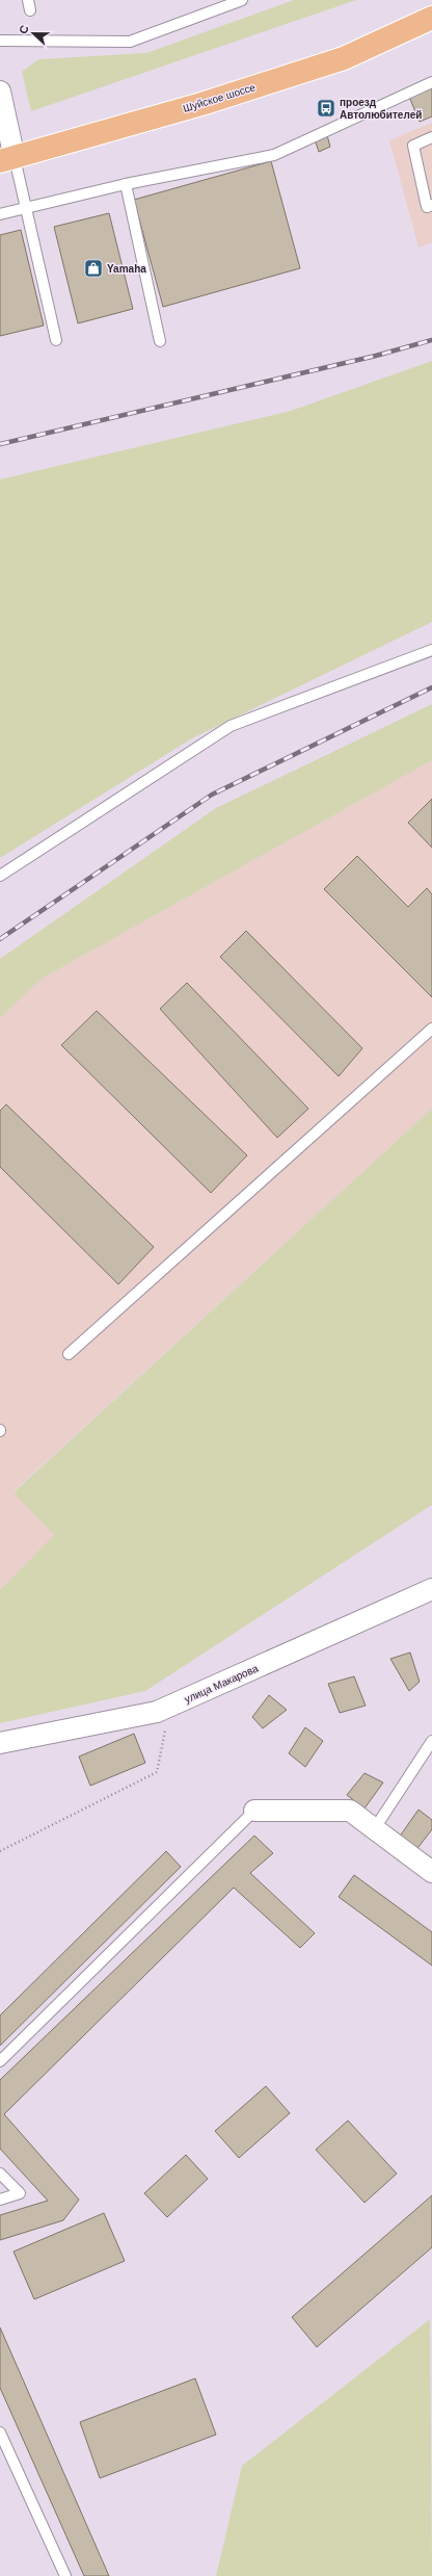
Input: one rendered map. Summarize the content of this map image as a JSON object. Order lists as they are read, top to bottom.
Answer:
{
  "streets": {
    "main road": ["Шуйское шоссе"],
    "street": ["улица Макарова"]
  },
  "places": {
    "bus stop": ["проезд Автолюбителей"],
    "shop": ["Yamaha"]
  },
  "north": "left"
}
